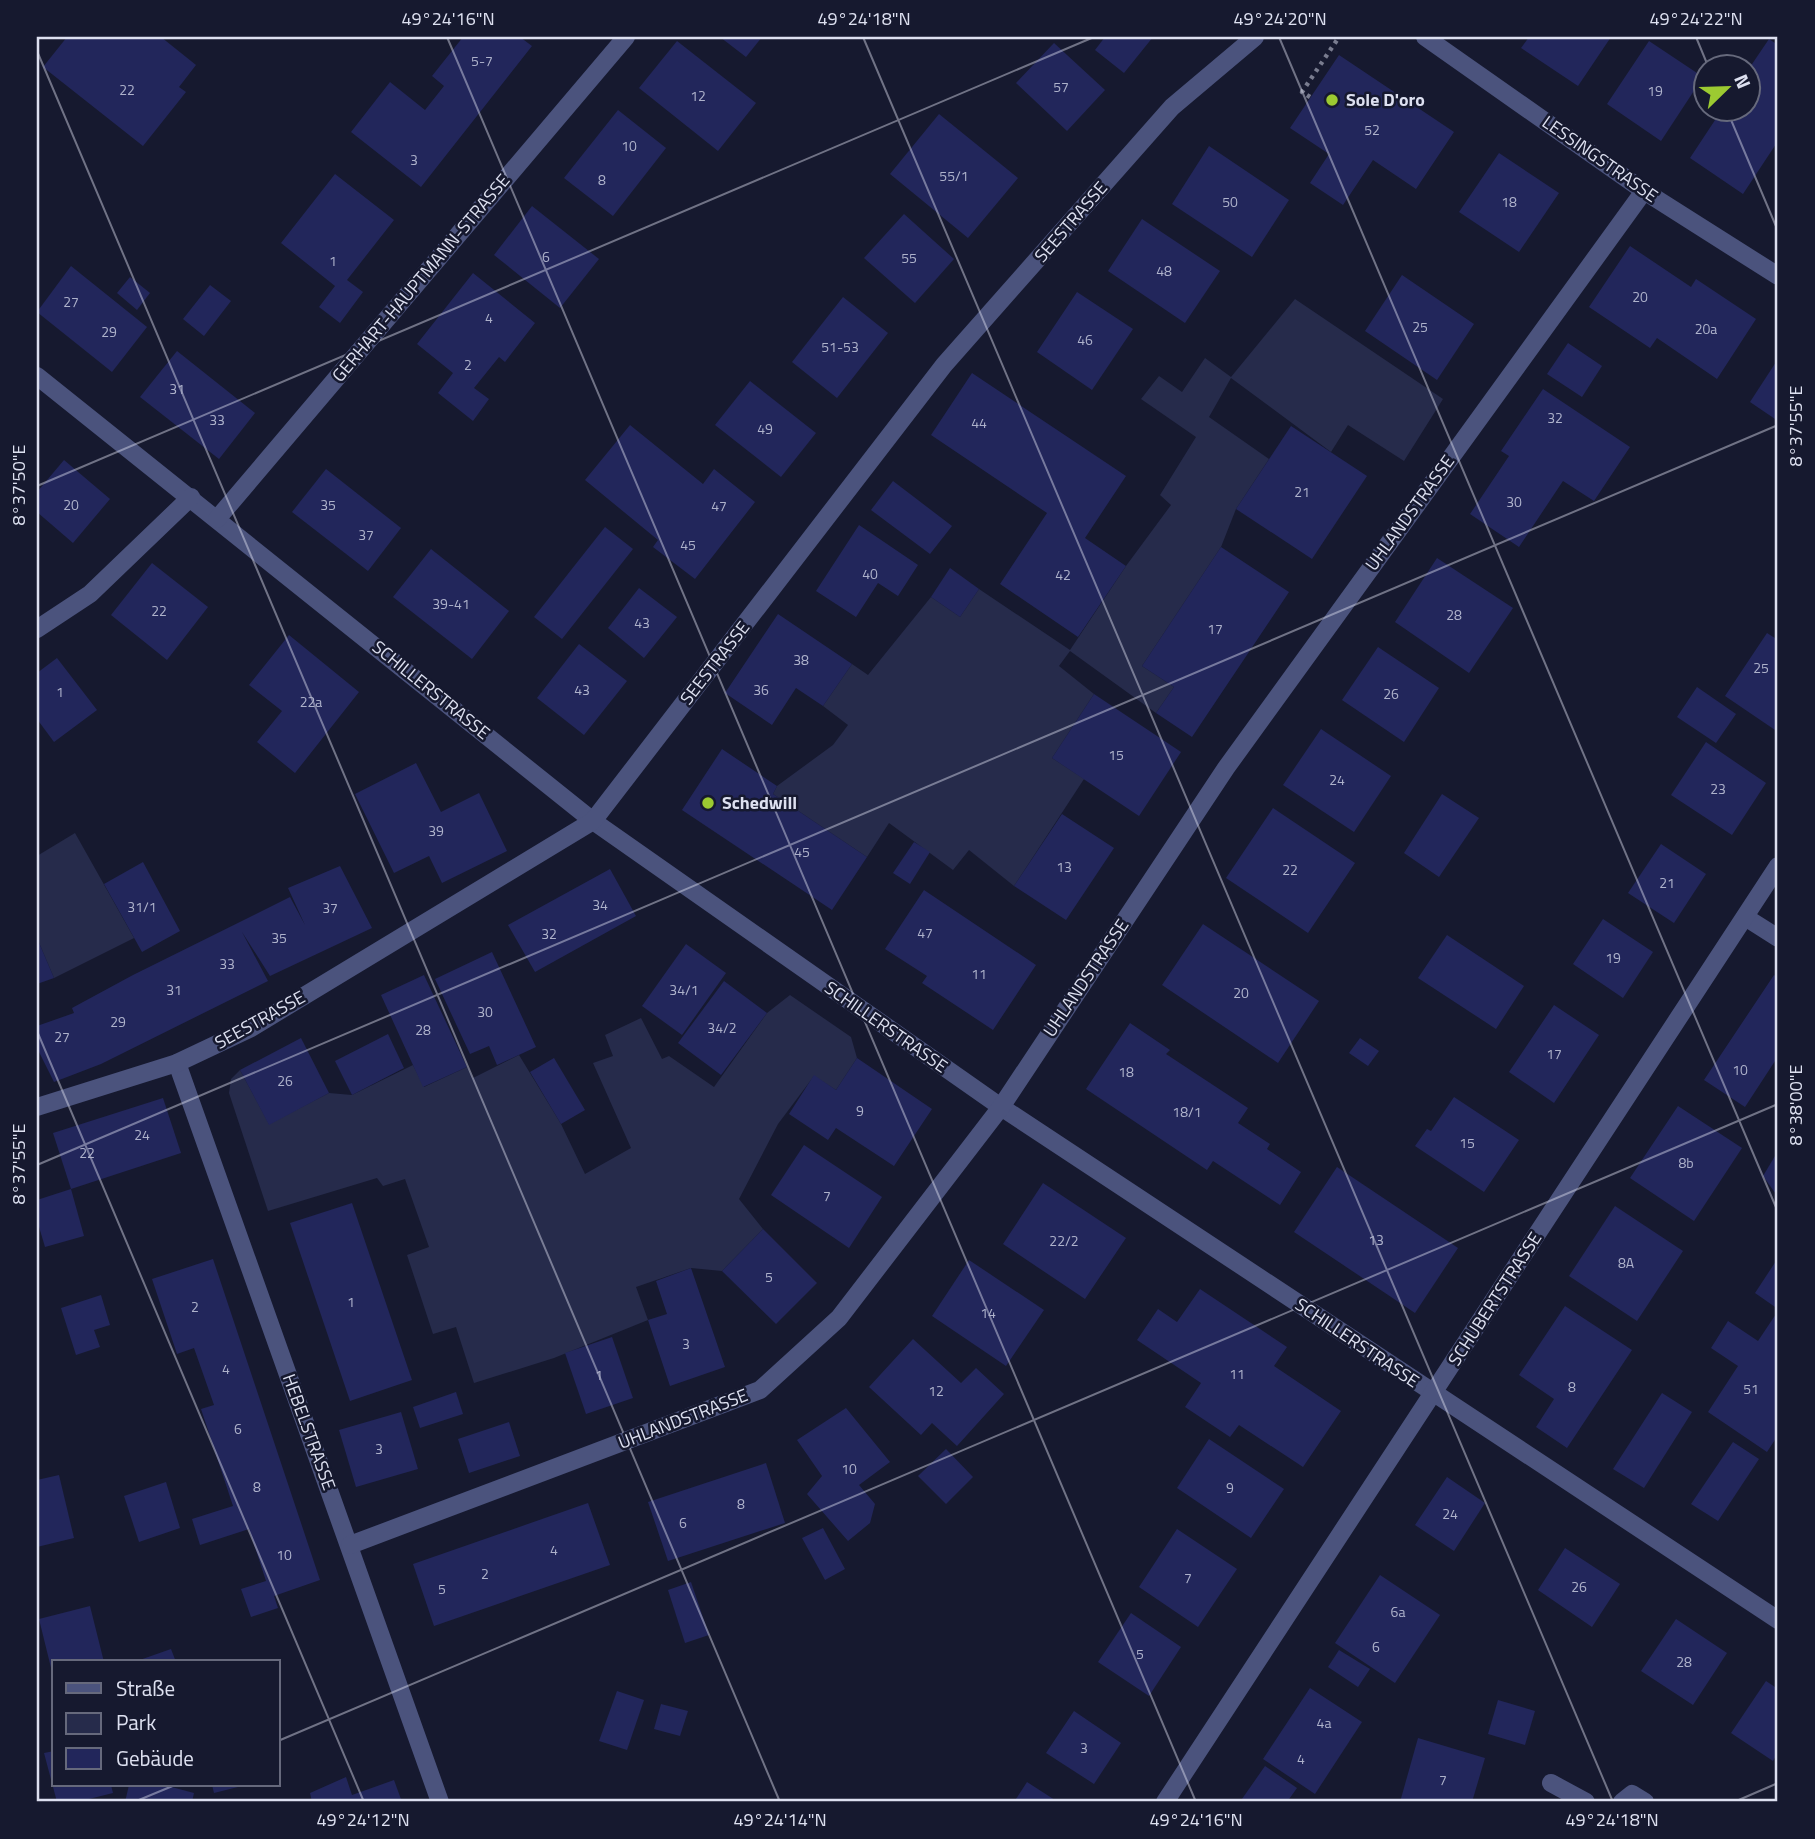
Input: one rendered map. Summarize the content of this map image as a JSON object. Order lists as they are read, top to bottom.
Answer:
{
  "streets": {
    "street": [
      "LESSINGSTRASSE",
      "SEESTRASSE",
      "GERHART-HAUPTMANN-STRASSE",
      "UHLANDSTRASSE",
      "SCHILLERSTRASSE",
      "SCHUBERTSTRASSE",
      "HEBELSTRASSE"
    ]
  },
  "crossings": [
    ["LESSINGSTRASSE", "UHLANDSTRASSE"],
    ["SEESTRASSE", "SCHILLERSTRASSE"],
    ["SEESTRASSE", "HEBELSTRASSE"],
    ["GERHART-HAUPTMANN-STRASSE", "SCHILLERSTRASSE"],
    ["UHLANDSTRASSE", "SCHILLERSTRASSE"],
    ["UHLANDSTRASSE", "HEBELSTRASSE"],
    ["SCHILLERSTRASSE", "SCHUBERTSTRASSE"]
  ],
  "places": ["Sole D'oro", "Schedwill"],
  "house_numbers": [
    "5-7",
    "57",
    "22",
    "19",
    "12",
    "52",
    "10",
    "3",
    "55/1",
    "8",
    "50",
    "18",
    "6",
    "55",
    "1",
    "48",
    "20",
    "27",
    "4",
    "25",
    "20a",
    "29",
    "46",
    "51-53",
    "2",
    "31",
    "32",
    "33",
    "44",
    "49",
    "21",
    "30",
    "20",
    "35",
    "47",
    "37",
    "45",
    "40",
    "42",
    "39-41",
    "22",
    "28",
    "43",
    "17",
    "38",
    "25",
    "43",
    "36",
    "1",
    "26",
    "22a",
    "15",
    "24",
    "23",
    "39",
    "45",
    "13",
    "22",
    "21",
    "34",
    "31/1",
    "37",
    "47",
    "32",
    "35",
    "19",
    "33",
    "11",
    "31",
    "34/1",
    "20",
    "30",
    "29",
    "34/2",
    "28",
    "27",
    "17",
    "10",
    "18",
    "26",
    "9",
    "18/1",
    "24",
    "15",
    "22",
    "8b",
    "7",
    "13",
    "22/2",
    "8A",
    "5",
    "1",
    "2",
    "14",
    "3",
    "4",
    "11",
    "1",
    "8",
    "51",
    "12",
    "6",
    "3",
    "10",
    "8",
    "9",
    "8",
    "24",
    "6",
    "4",
    "10",
    "2",
    "7",
    "26",
    "5",
    "6a",
    "6",
    "5",
    "28",
    "4a",
    "3",
    "4",
    "7"
  ],
  "legend": ["Straße", "Park", "Gebäude"],
  "north": "top right",
  "coordinates": [
    "49°24'16\"N",
    "49°24'18\"N",
    "49°24'20\"N",
    "49°24'22\"N",
    "8°37'55\"E",
    "8°37'50\"E",
    "8°38'00\"E",
    "49°24'12\"N",
    "49°24'14\"N"
  ]
}
